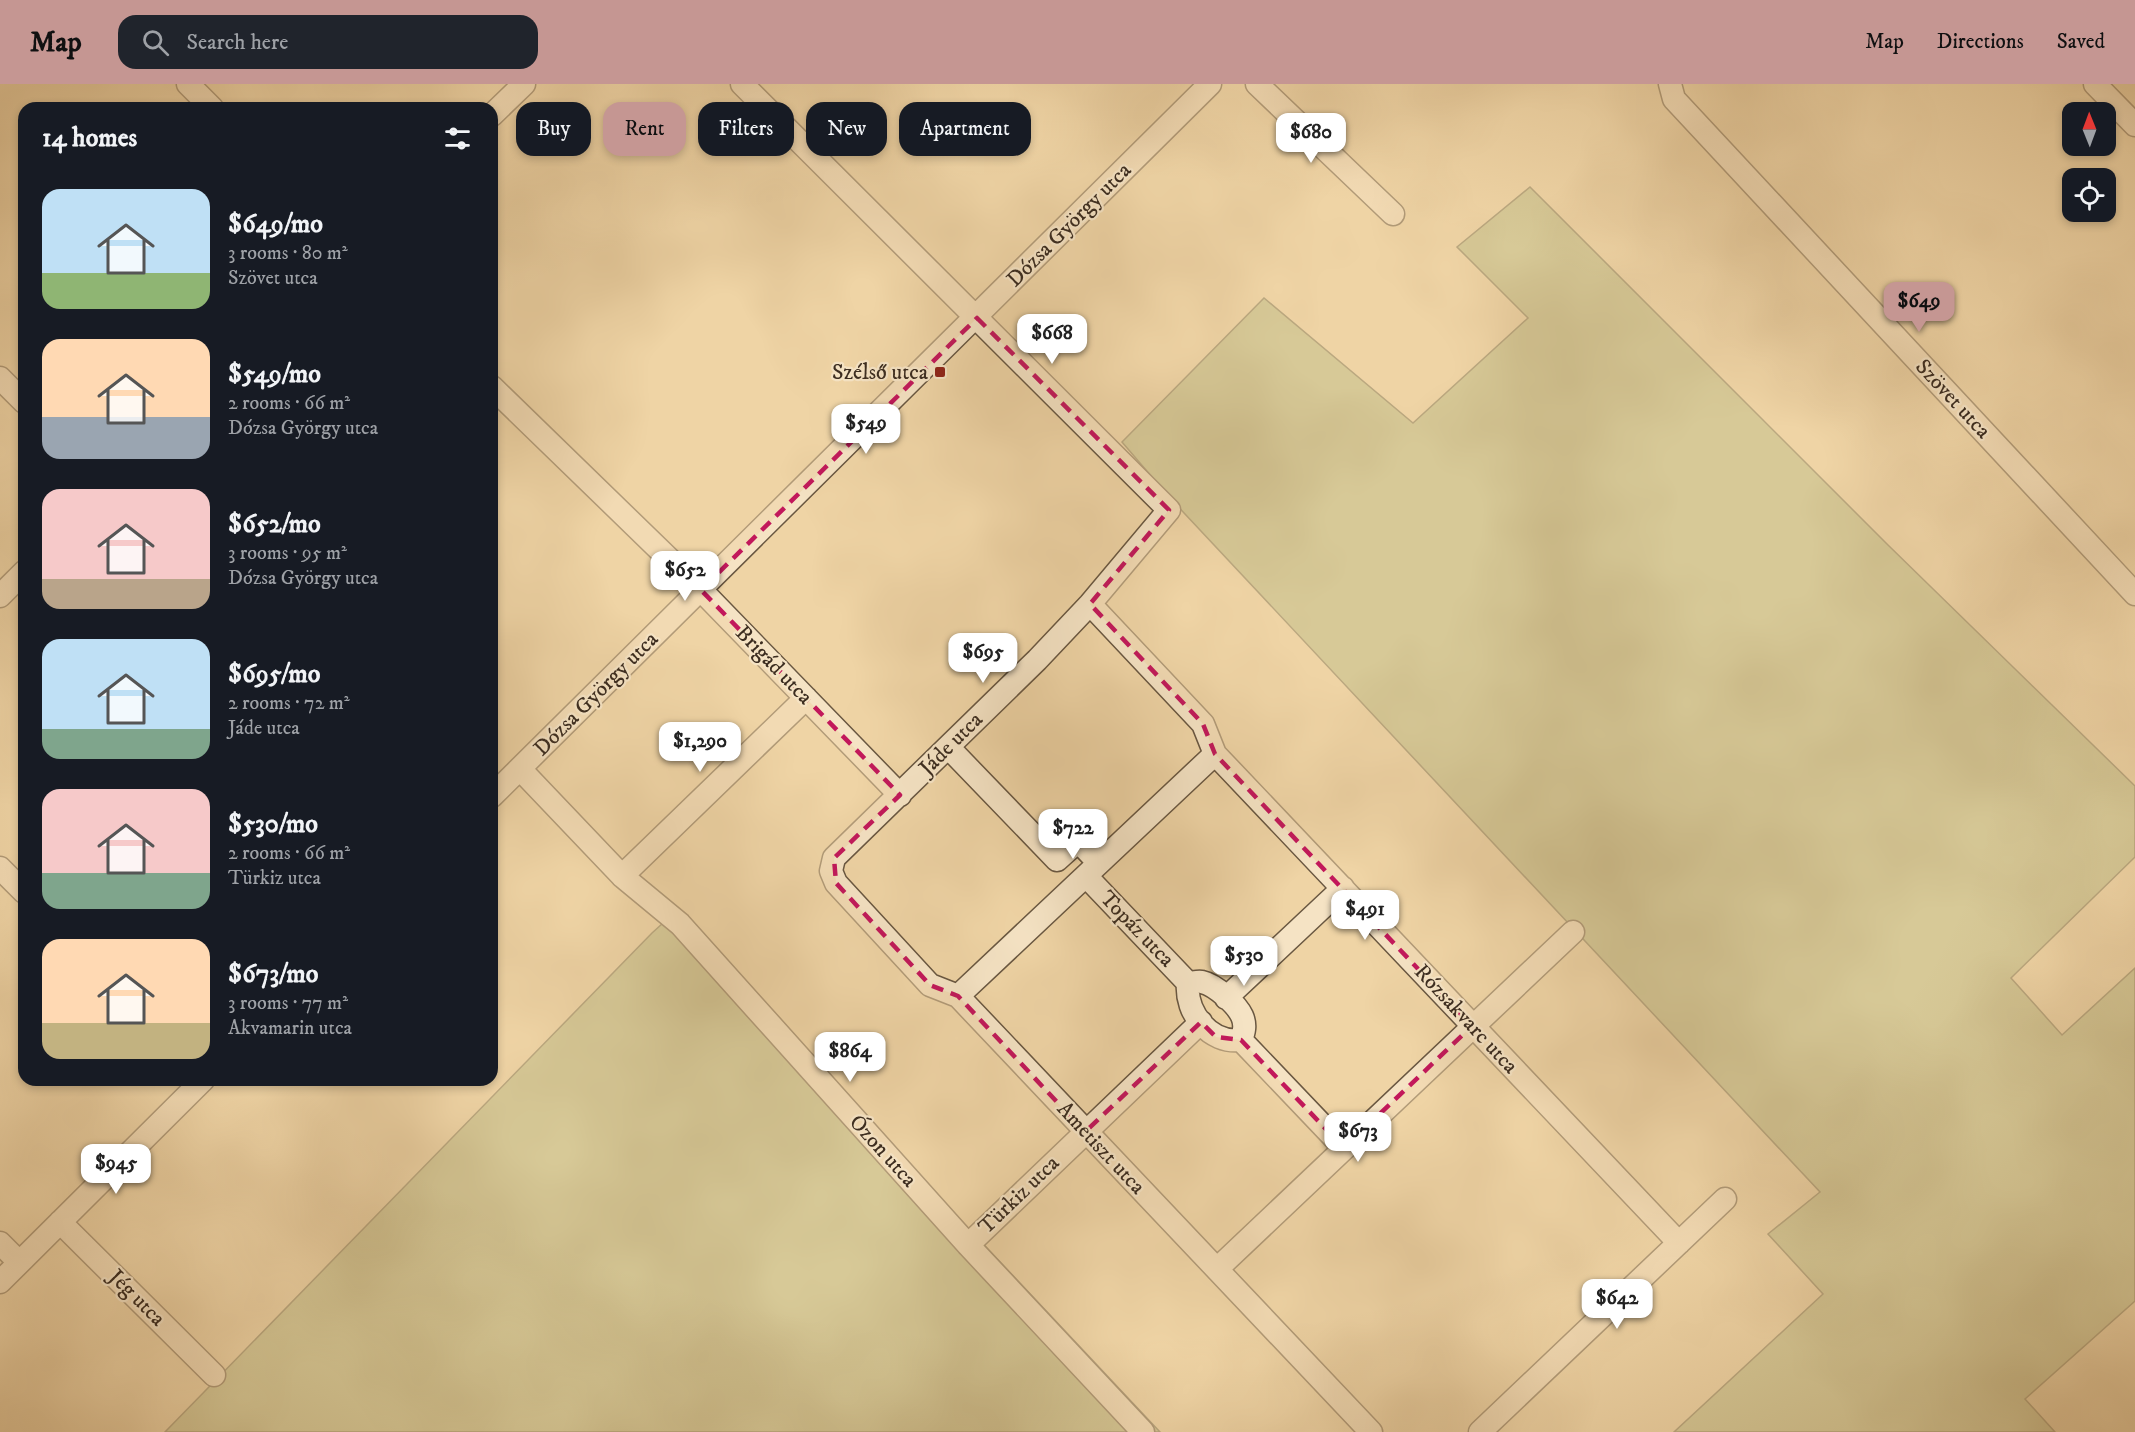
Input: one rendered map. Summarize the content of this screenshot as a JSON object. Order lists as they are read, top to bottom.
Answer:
{
  "streets": {
    "street": [
      "Dózsa György utca",
      "Szövet utca",
      "Brigád utca",
      "Jáde utca",
      "Topáz utca",
      "Rózsakvarc utca",
      "Ametiszt utca",
      "Ózon utca",
      "Türkiz utca",
      "Jég utca"
    ]
  },
  "crossings": [
    ["Dózsa György utca", "Brigád utca"],
    ["Dózsa György utca", "Jáde utca"],
    ["Dózsa György utca", "Ózon utca"],
    ["Brigád utca", "Jáde utca"],
    ["Jáde utca", "Topáz utca"],
    ["Jáde utca", "Rózsakvarc utca"],
    ["Jáde utca", "Ametiszt utca"],
    ["Topáz utca", "Türkiz utca"],
    ["Ametiszt utca", "Türkiz utca"],
    ["Ózon utca", "Türkiz utca"]
  ],
  "places": {
    "transit": ["Szélső utca"]
  },
  "north": "top",
  "page": {
    "header": "Map",
    "search": "Search here",
    "nav": ["Map", "Directions", "Saved"],
    "chip": [
      "Buy",
      "Rent",
      "Filters",
      "New",
      "Apartment"
    ],
    "heading": "14 homes",
    "price": [
      "$680",
      "$649",
      "$668",
      "$549",
      "$652",
      "$695",
      "$1,290",
      "$722",
      "$491",
      "$530",
      "$864",
      "$673",
      "$945",
      "$642"
    ],
    "list": [
      {
        "name": "$649/mo",
        "note": "3 rooms · 80 m² · Szövet utca"
      },
      {
        "name": "$549/mo",
        "note": "2 rooms · 66 m² · Dózsa György utca"
      },
      {
        "name": "$652/mo",
        "note": "3 rooms · 95 m² · Dózsa György utca"
      },
      {
        "name": "$695/mo",
        "note": "2 rooms · 72 m² · Jáde utca"
      },
      {
        "name": "$530/mo",
        "note": "2 rooms · 66 m² · Türkiz utca"
      },
      {
        "name": "$673/mo",
        "note": "3 rooms · 77 m² · Akvamarin utca"
      }
    ]
  }
}
